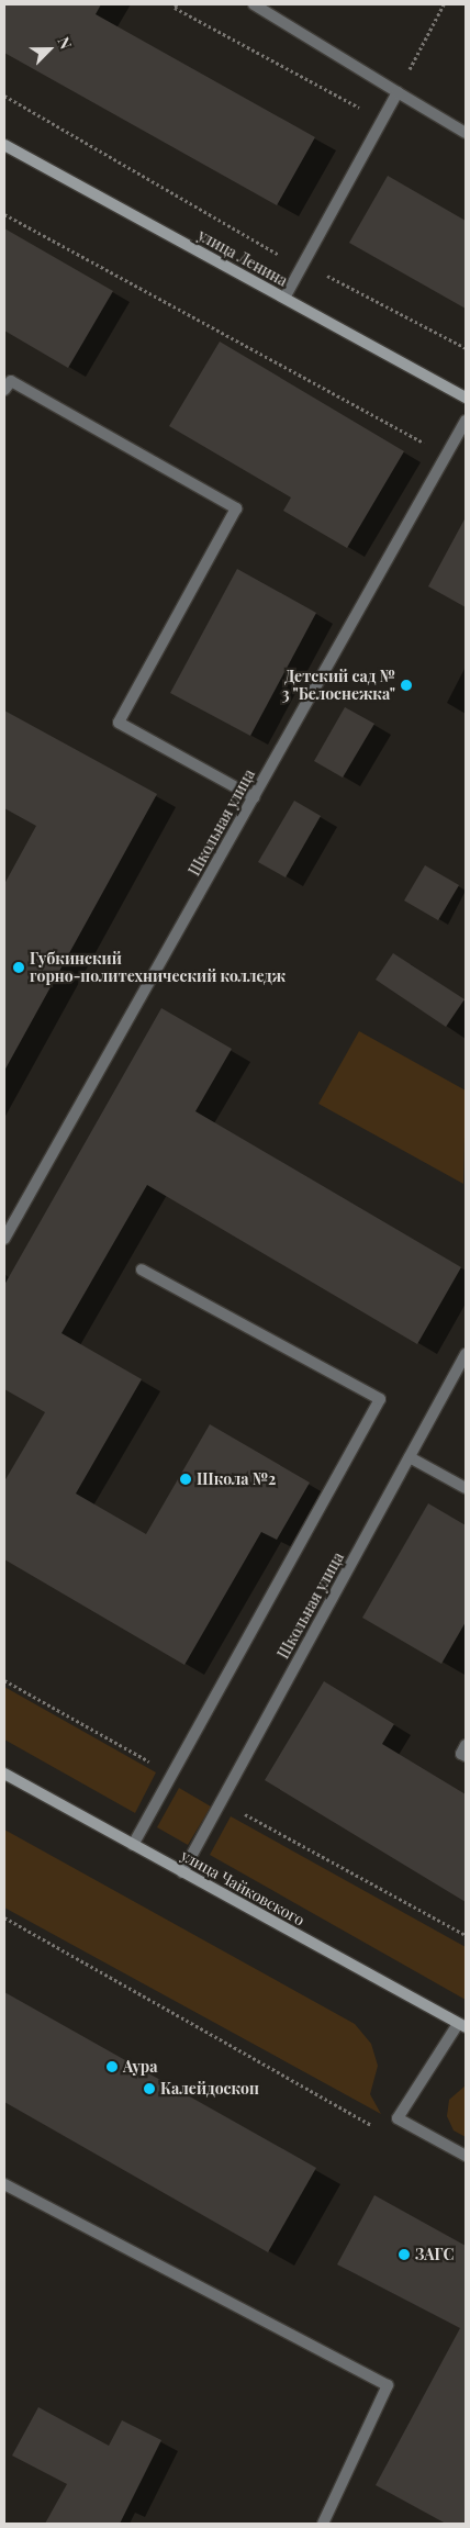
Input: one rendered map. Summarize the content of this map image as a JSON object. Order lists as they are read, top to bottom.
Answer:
{
  "streets": {
    "main road": ["улица Ленина", "улица Чайковского"],
    "street": ["Школьная улица"]
  },
  "crossings": [
    ["Школьная улица", "улица Чайковского"]
  ],
  "places": [
    "Детский сад № 3 \"Белоснежка\"",
    "Губкинский горно-политехнический колледж",
    "Школа №2",
    "Аура",
    "Калейдоскоп",
    "ЗАГС"
  ],
  "north": "top right"
}
